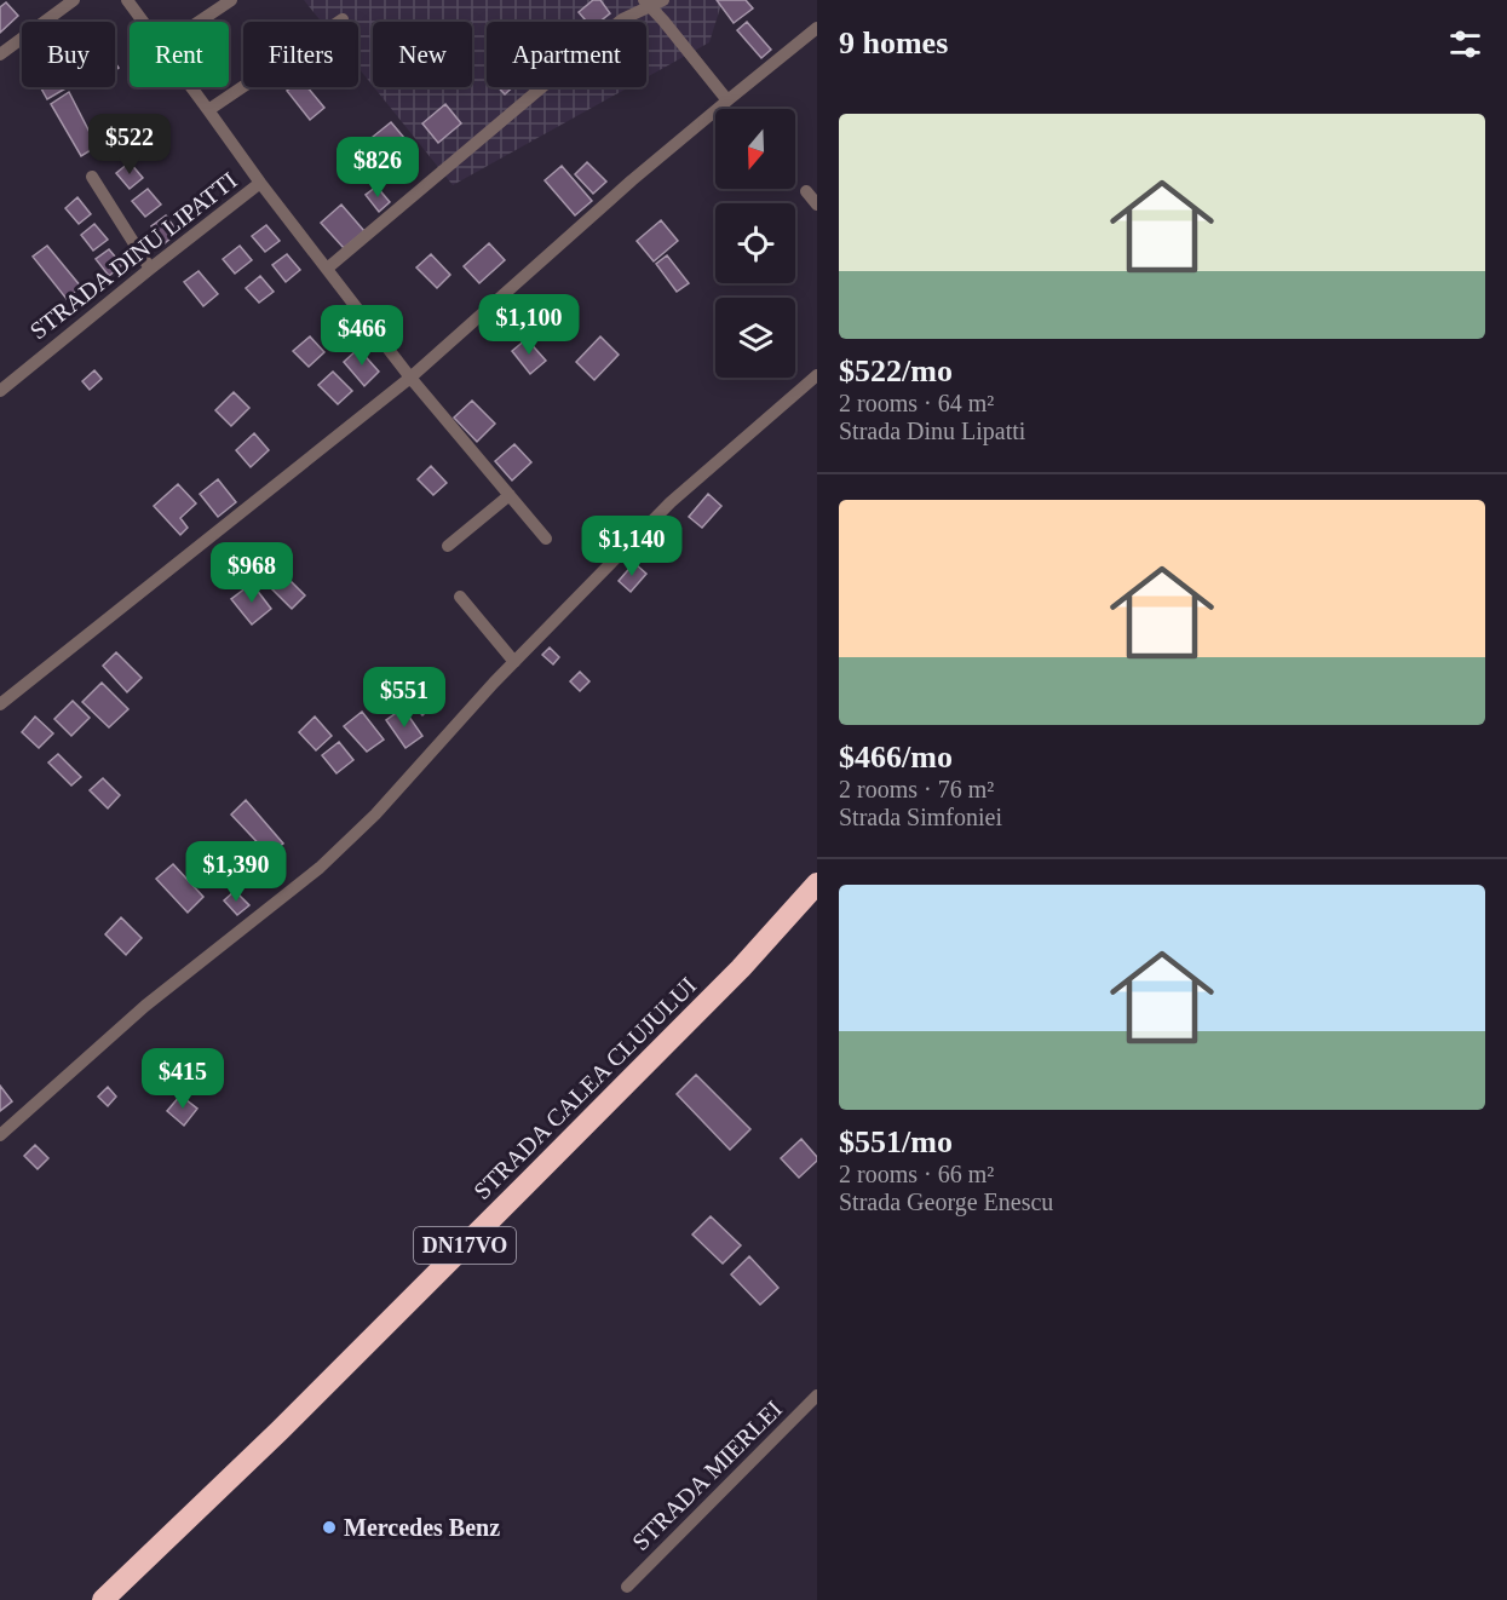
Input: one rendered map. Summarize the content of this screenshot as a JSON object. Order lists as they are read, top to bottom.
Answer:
{
  "streets": {
    "highway": ["STRADA CALEA CLUJULUI", "DN17VO"],
    "street": ["STRADA DINU LIPATTI", "STRADA MIERLEI"]
  },
  "places": ["Mercedes Benz"],
  "north": "bottom",
  "page": {
    "heading": "9 homes",
    "chip": [
      "Buy",
      "Rent",
      "Filters",
      "New",
      "Apartment"
    ],
    "list": [
      {
        "name": "$522/mo",
        "note": "2 rooms · 64 m² · Strada Dinu Lipatti"
      },
      {
        "name": "$466/mo",
        "note": "2 rooms · 76 m² · Strada Simfoniei"
      },
      {
        "name": "$551/mo",
        "note": "2 rooms · 66 m² · Strada George Enescu"
      }
    ],
    "price": [
      "$522",
      "$826",
      "$1,100",
      "$466",
      "$1,140",
      "$968",
      "$551",
      "$1,390",
      "$415"
    ]
  }
}
